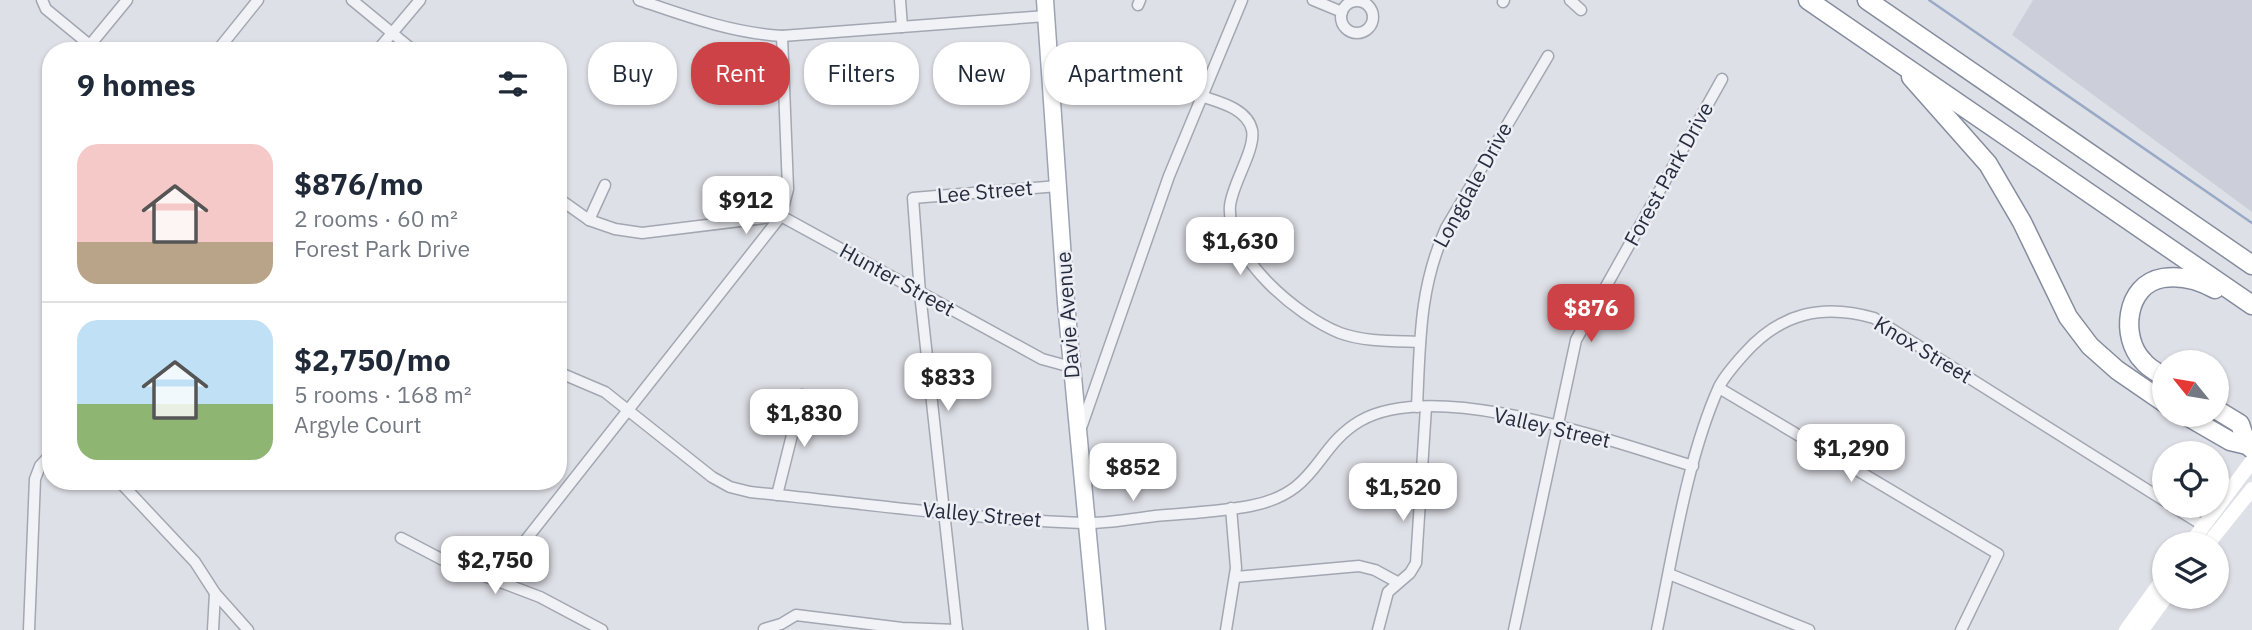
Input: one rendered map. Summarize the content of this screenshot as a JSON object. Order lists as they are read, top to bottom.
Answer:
{
  "streets": {
    "main road": ["Davie Avenue"],
    "street": [
      "Forest Park Drive",
      "Longdale Drive",
      "Lee Street",
      "Hunter Street",
      "Knox Street",
      "Valley Street"
    ]
  },
  "crossings": [
    ["Forest Park Drive", "Valley Street"],
    ["Longdale Drive", "Valley Street"],
    ["Lee Street", "Hunter Street"],
    ["Lee Street", "Davie Avenue"],
    ["Hunter Street", "Davie Avenue"],
    ["Davie Avenue", "Valley Street"],
    ["Knox Street", "Valley Street"]
  ],
  "north": "top left",
  "page": {
    "chip": [
      "Buy",
      "Rent",
      "Filters",
      "New",
      "Apartment"
    ],
    "heading": "9 homes",
    "list": [
      {
        "name": "$876/mo",
        "note": "2 rooms · 60 m² · Forest Park Drive"
      },
      {
        "name": "$2,750/mo",
        "note": "5 rooms · 168 m² · Argyle Court"
      }
    ],
    "price": [
      "$912",
      "$1,630",
      "$876",
      "$833",
      "$1,830",
      "$1,290",
      "$852",
      "$1,520",
      "$2,750"
    ]
  }
}
